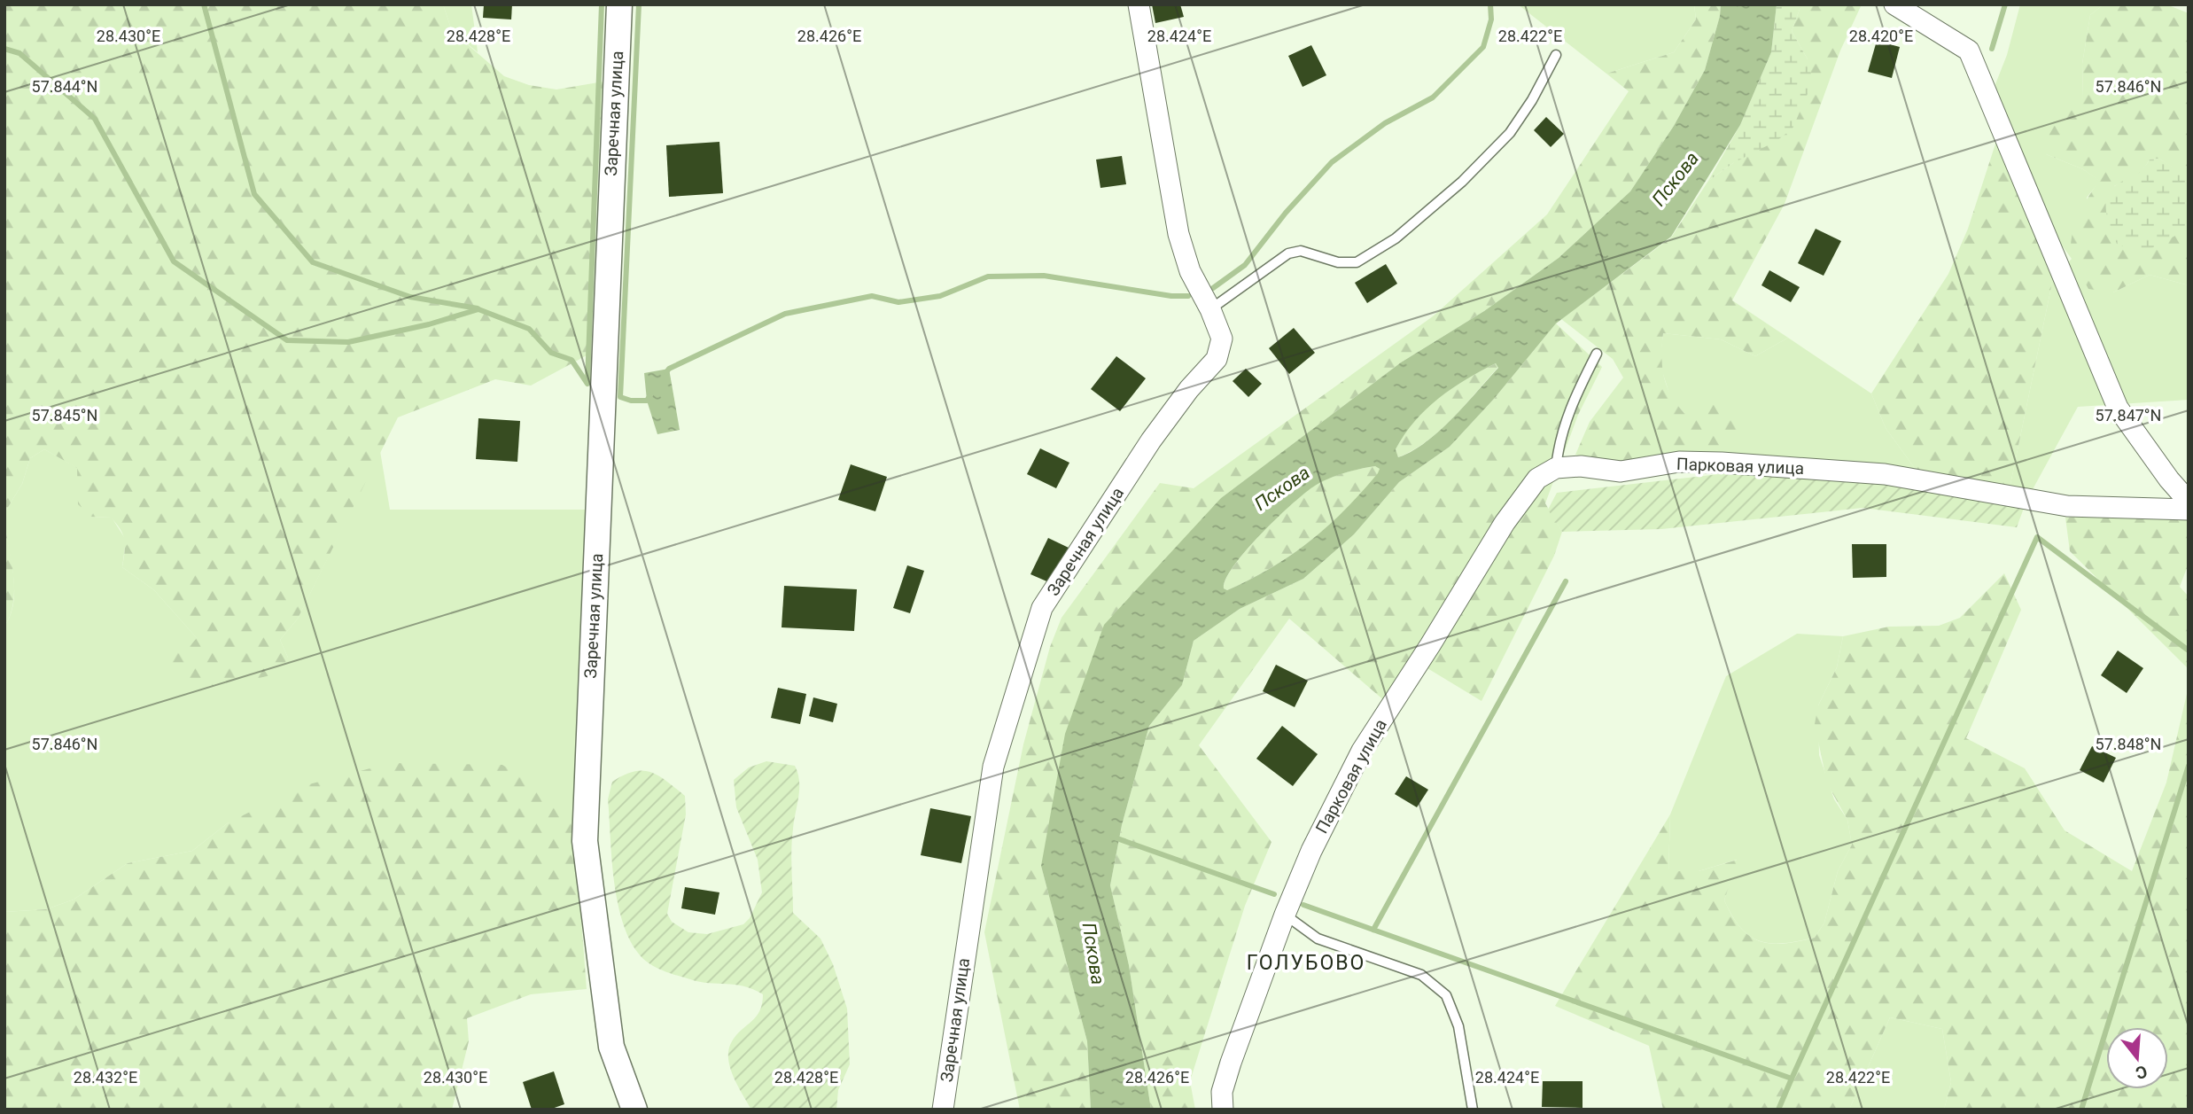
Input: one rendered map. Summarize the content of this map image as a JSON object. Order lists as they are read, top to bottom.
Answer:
{
  "streets": {
    "street": ["Заречная улица", "Парковая улица"]
  },
  "districts": ["ГОЛУБОВО"],
  "water": ["Пскова"],
  "north": "bottom",
  "coordinates": [
    "28.430°E",
    "28.428°E",
    "28.426°E",
    "28.424°E",
    "28.422°E",
    "28.420°E",
    "57.846°N",
    "57.844°N",
    "57.847°N",
    "57.845°N",
    "57.848°N",
    "28.432°E"
  ]
}
